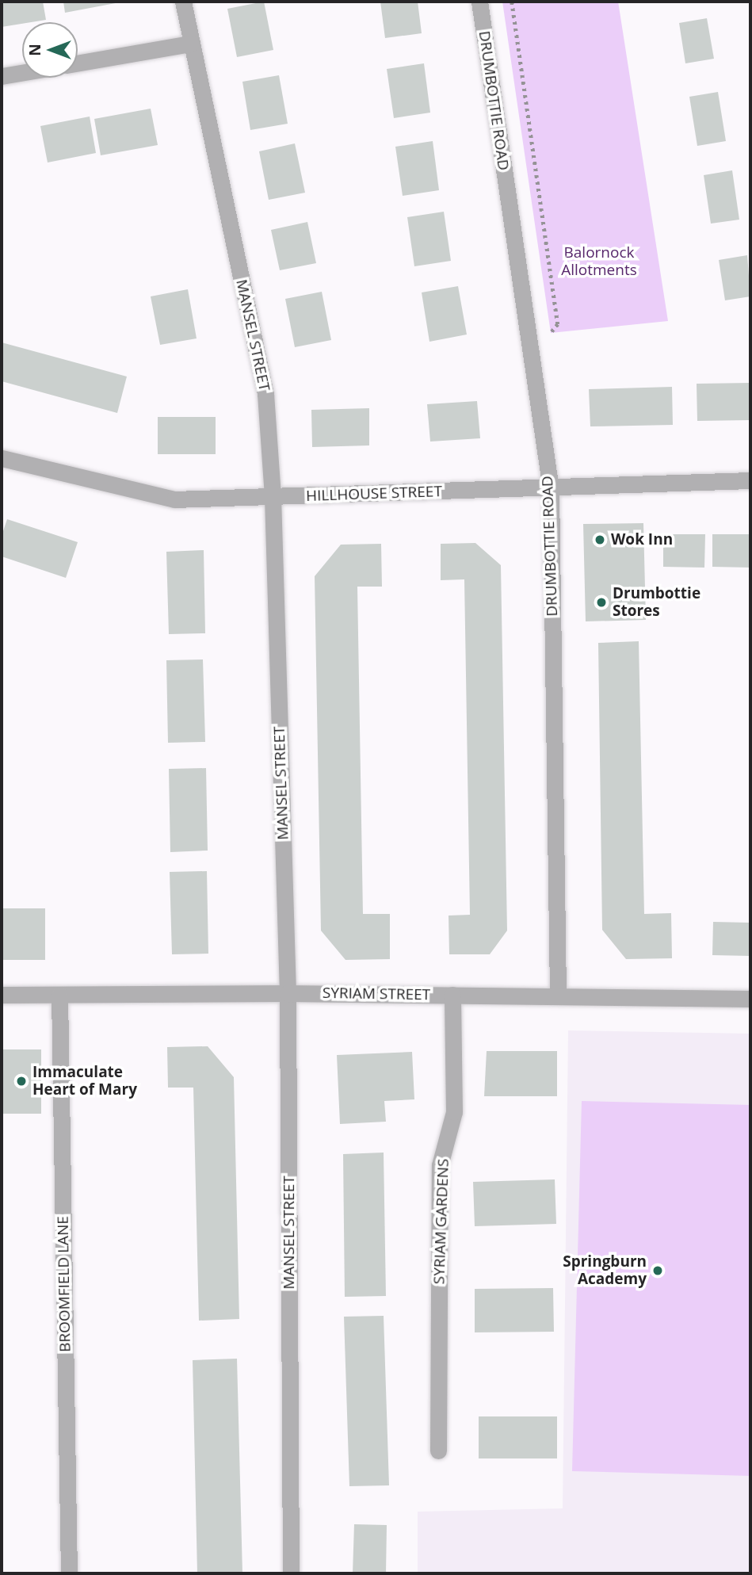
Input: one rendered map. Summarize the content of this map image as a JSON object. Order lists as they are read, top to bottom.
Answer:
{
  "streets": {
    "street": [
      "DRUMBOTTIE ROAD",
      "MANSEL STREET",
      "HILLHOUSE STREET",
      "SYRIAM STREET",
      "SYRIAM GARDENS",
      "BROOMFIELD LANE"
    ]
  },
  "crossings": [
    ["DRUMBOTTIE ROAD", "HILLHOUSE STREET"],
    ["DRUMBOTTIE ROAD", "SYRIAM STREET"],
    ["MANSEL STREET", "HILLHOUSE STREET"],
    ["MANSEL STREET", "SYRIAM STREET"],
    ["SYRIAM STREET", "SYRIAM GARDENS"],
    ["SYRIAM STREET", "BROOMFIELD LANE"]
  ],
  "parks": ["Balornock Allotments"],
  "places": [
    "Wok Inn",
    "Drumbottie Stores",
    "Immaculate Heart of Mary",
    "Springburn Academy"
  ],
  "north": "left"
}
